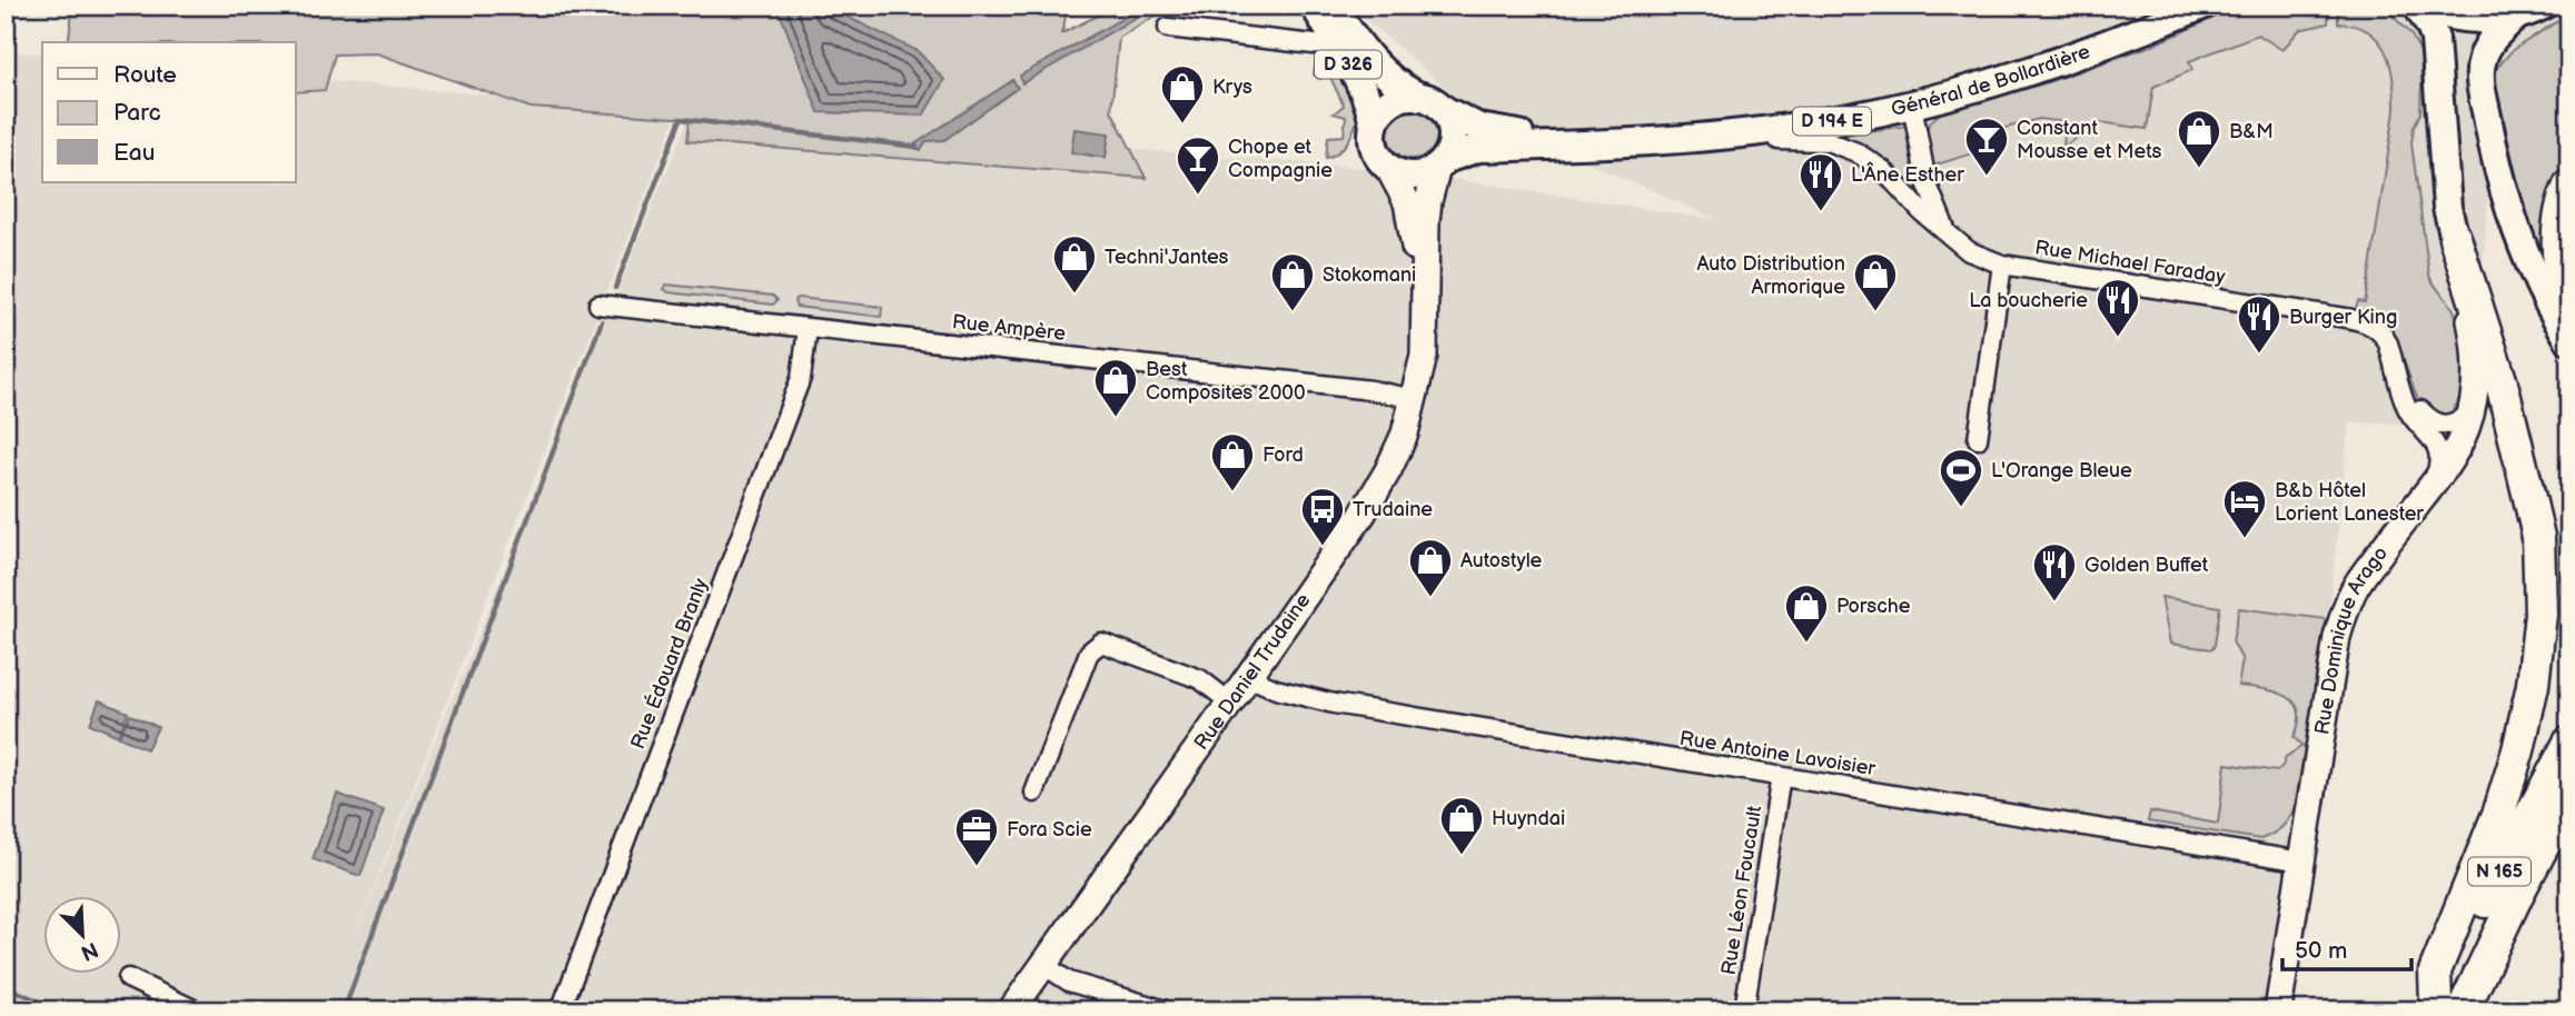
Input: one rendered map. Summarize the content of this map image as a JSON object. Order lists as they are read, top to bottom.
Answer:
{
  "streets": {
    "highway": ["N 165"],
    "main road": [
      "D 326",
      "Général de Bollardière",
      "D 194 E",
      "Rue Dominique Arago",
      "Rue Daniel Trudaine"
    ],
    "street": [
      "Rue Michael Faraday",
      "Rue Ampère",
      "Rue Édouard Branly",
      "Rue Antoine Lavoisier",
      "Rue Léon Foucault"
    ]
  },
  "crossings": [
    ["D 326", "Général de Bollardière"],
    ["D 326", "Rue Daniel Trudaine"],
    ["Général de Bollardière", "Rue Michael Faraday"],
    ["Général de Bollardière", "Rue Daniel Trudaine"],
    ["Rue Michael Faraday", "Rue Dominique Arago"],
    ["Rue Ampère", "Rue Édouard Branly"],
    ["Rue Ampère", "Rue Daniel Trudaine"],
    ["Rue Dominique Arago", "Rue Antoine Lavoisier"],
    ["Rue Daniel Trudaine", "Rue Antoine Lavoisier"],
    ["Rue Antoine Lavoisier", "Rue Léon Foucault"]
  ],
  "places": {
    "shop": [
      "Krys",
      "B&M",
      "Techni'Jantes",
      "Stokomani",
      "Auto Distribution Armorique",
      "Best Composites 2000",
      "Ford",
      "Autostyle",
      "Porsche",
      "Huyndai"
    ],
    "bar": ["Constant Mousse et Mets", "Chope et Compagnie"],
    "restaurant": [
      "L'Âne Esther",
      "La boucherie",
      "Burger King",
      "Golden Buffet"
    ],
    "sports": ["L'Orange Bleue"],
    "hotel": ["B&b Hôtel Lorient Lanester"],
    "bus stop": ["Trudaine"],
    "office": ["Fora Scie"]
  },
  "legend": ["Route", "Parc", "Eau"],
  "scale_bar": "50 m",
  "north": "bottom right"
}
